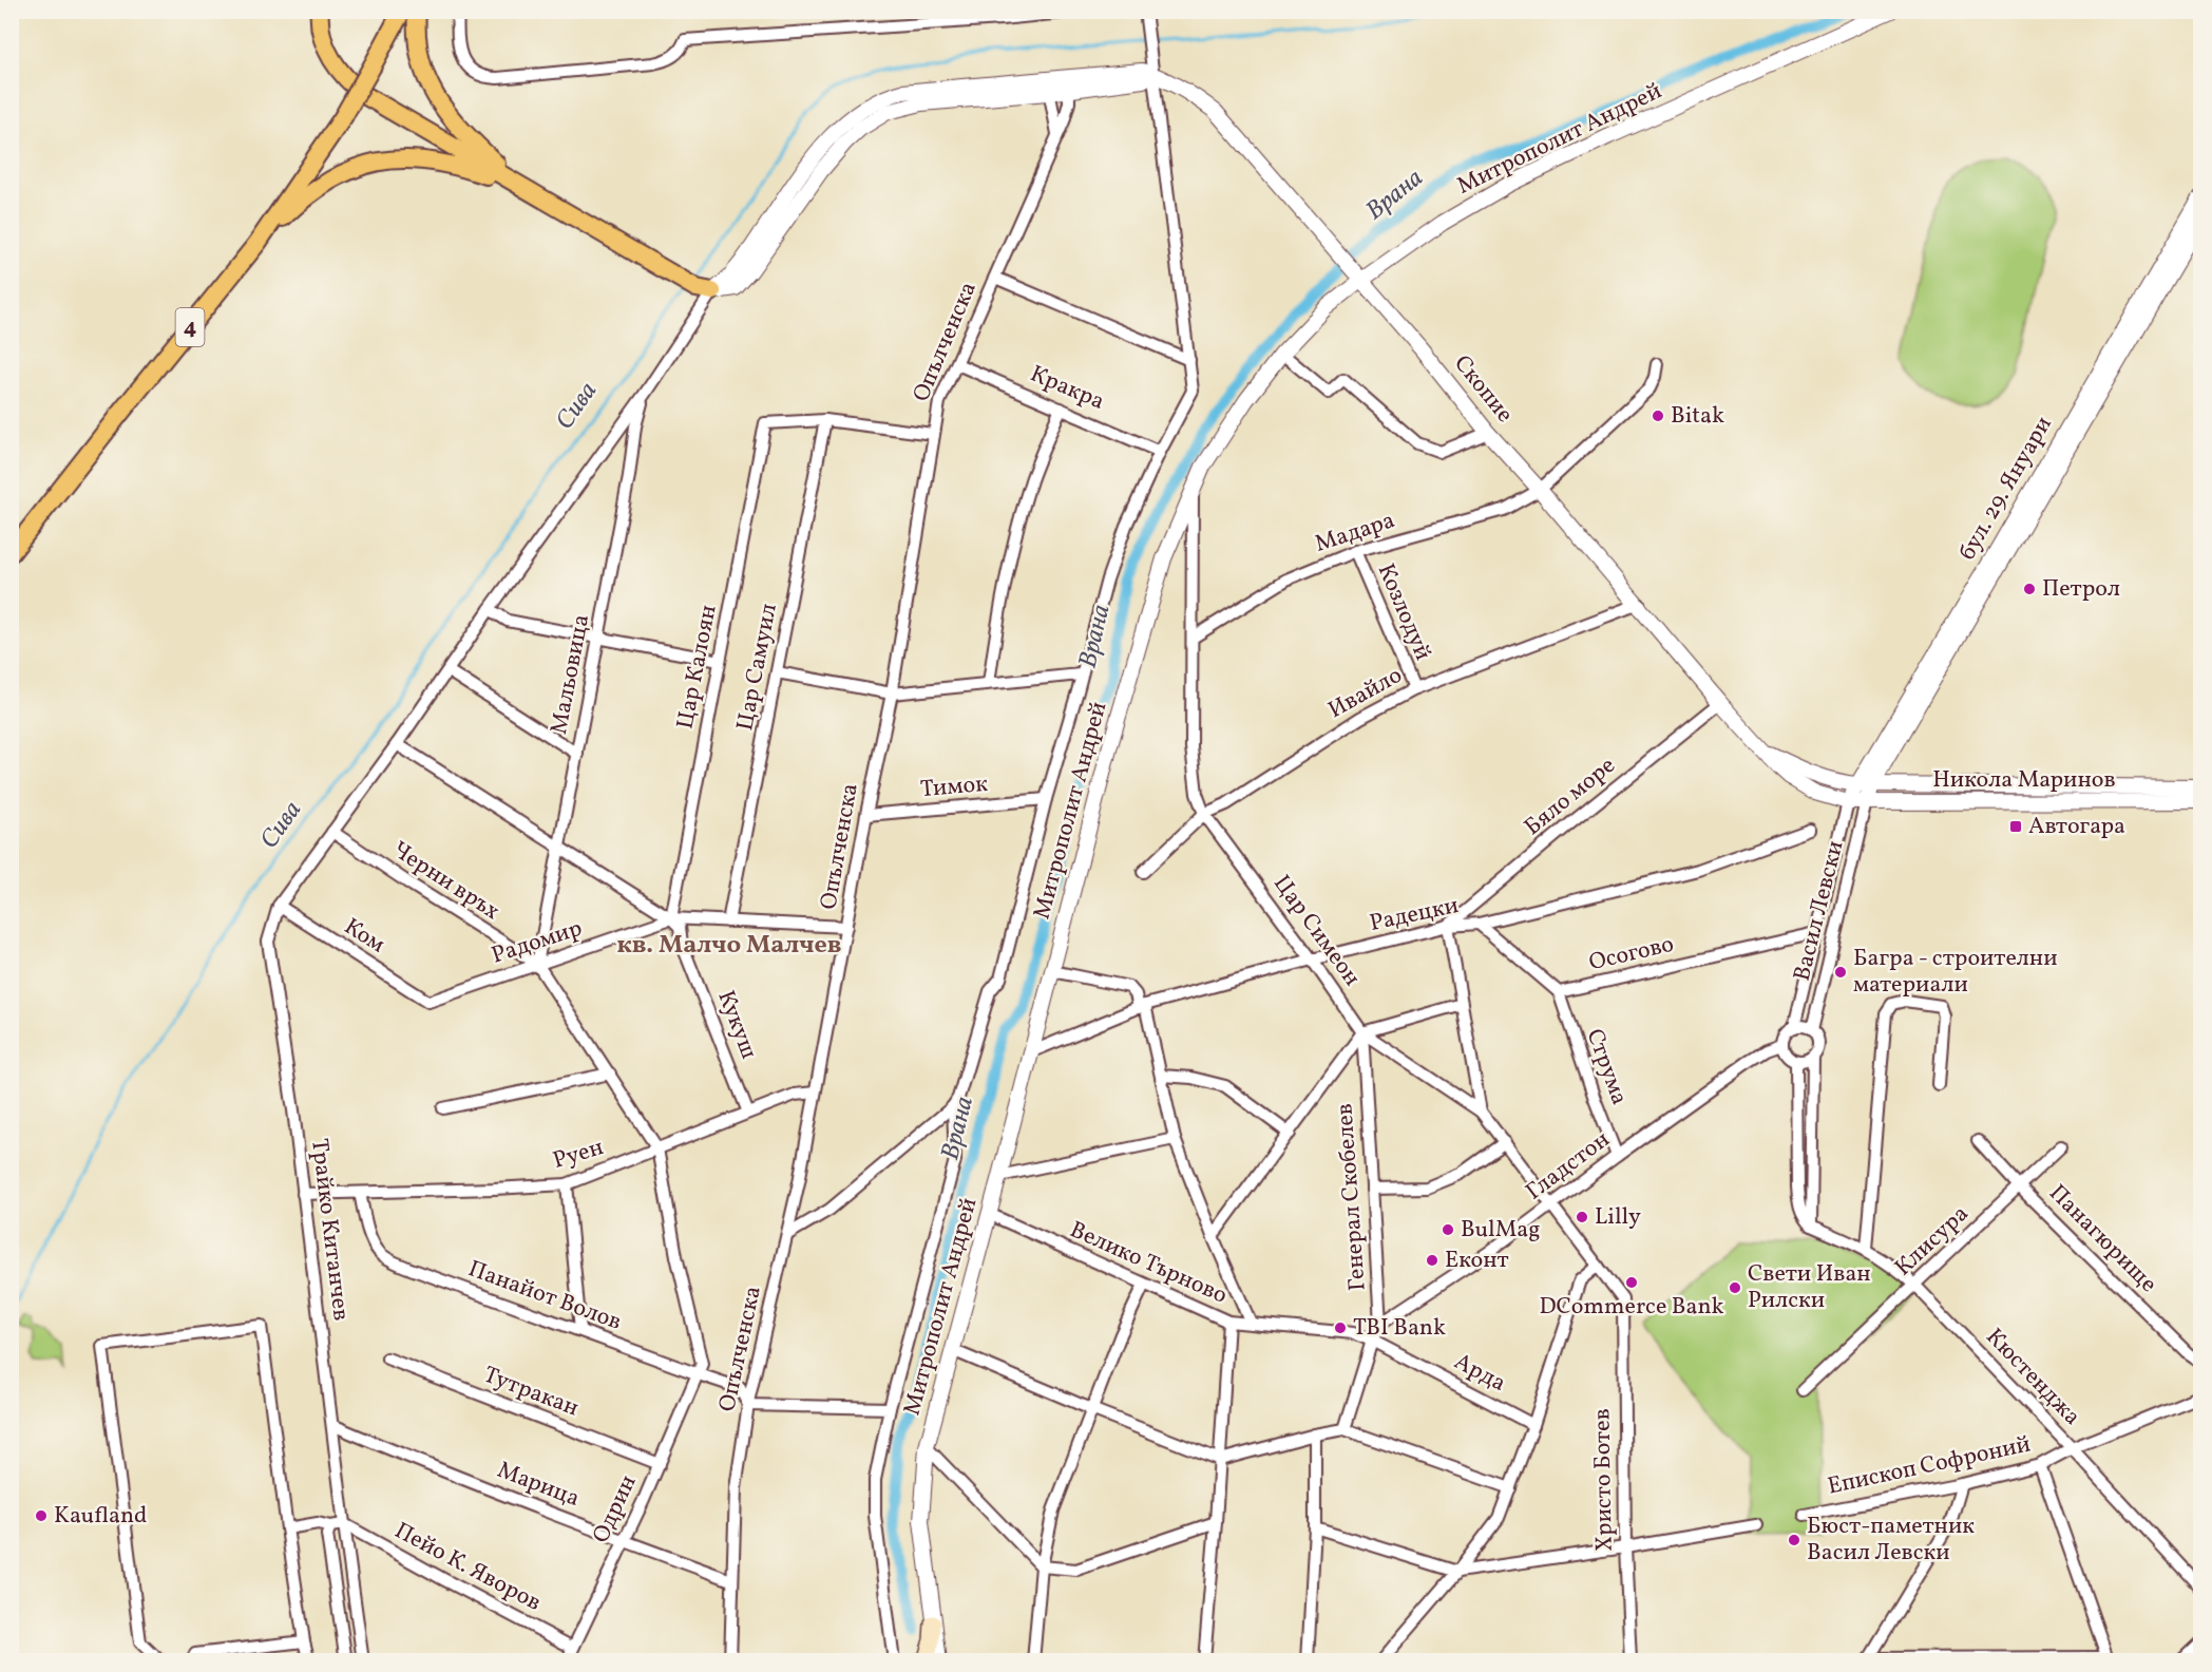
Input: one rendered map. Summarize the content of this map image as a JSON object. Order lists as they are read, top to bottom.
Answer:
{
  "streets": {
    "main road": ["4"],
    "street": [
      "Митрополит Андрей",
      "Опълченска",
      "Кракра",
      "Скопие",
      "бул. 29. Януари",
      "Мадара",
      "Козлодуй",
      "Цар Калоян",
      "Цар Самуил",
      "Мальовица",
      "Ивайло",
      "Никола Маринов",
      "Тимок",
      "Бяло море",
      "Черни връх",
      "Васил Левски",
      "Радецки",
      "Цар Симеон",
      "Ком",
      "Радомир",
      "Осогово",
      "Кукуш",
      "Струма",
      "Руен",
      "Гладстон",
      "Генерал Скобелев",
      "Трайко Китанчев",
      "Панагюрище",
      "Клисура",
      "Велико Търново",
      "Панайот Волов",
      "Арда",
      "Кюстенджа",
      "Тутракан",
      "Епископ Софроний",
      "Христо Ботев",
      "Марица",
      "Одрин",
      "Пейо К. Яворов"
    ]
  },
  "crossings": [
    ["Митрополит Андрей", "Опълченска"],
    ["Митрополит Андрей", "Кракра"],
    ["Митрополит Андрей", "Скопие"],
    ["Митрополит Андрей", "Тимок"],
    ["Митрополит Андрей", "Радецки"],
    ["Митрополит Андрей", "Цар Симеон"],
    ["Митрополит Андрей", "Велико Търново"],
    ["Митрополит Андрей", "Панайот Волов"],
    ["Опълченска", "Кракра"],
    ["Опълченска", "Тимок"],
    ["Опълченска", "Радомир"],
    ["Опълченска", "Руен"],
    ["Опълченска", "Панайот Волов"],
    ["Опълченска", "Марица"],
    ["Скопие", "бул. 29. Януари"],
    ["Скопие", "Мадара"],
    ["Скопие", "Ивайло"],
    ["Скопие", "Никола Маринов"],
    ["Скопие", "Бяло море"],
    ["Скопие", "Васил Левски"],
    ["бул. 29. Януари", "Никола Маринов"],
    ["бул. 29. Януари", "Васил Левски"],
    ["Мадара", "Козлодуй"],
    ["Мадара", "Цар Симеон"],
    ["Козлодуй", "Ивайло"],
    ["Цар Калоян", "Цар Самуил"],
    ["Цар Калоян", "Радомир"],
    ["Цар Калоян", "Кукуш"],
    ["Цар Самуил", "Радомир"],
    ["Мальовица", "Черни връх"],
    ["Мальовица", "Радомир"],
    ["Ивайло", "Цар Симеон"],
    ["Никола Маринов", "Васил Левски"],
    ["Бяло море", "Радецки"],
    ["Черни връх", "Радомир"],
    ["Васил Левски", "Осогово"],
    ["Васил Левски", "Гладстон"],
    ["Радецки", "Цар Симеон"],
    ["Цар Симеон", "Гладстон"],
    ["Цар Симеон", "Генерал Скобелев"],
    ["Цар Симеон", "Христо Ботев"],
    ["Ком", "Радомир"],
    ["Ком", "Трайко Китанчев"],
    ["Радомир", "Кукуш"],
    ["Осогово", "Струма"],
    ["Кукуш", "Руен"],
    ["Струма", "Гладстон"],
    ["Руен", "Трайко Китанчев"],
    ["Руен", "Панайот Волов"],
    ["Гладстон", "Генерал Скобелев"],
    ["Генерал Скобелев", "Велико Търново"],
    ["Генерал Скобелев", "Арда"],
    ["Трайко Китанчев", "Марица"],
    ["Трайко Китанчев", "Пейо К. Яворов"],
    ["Панагюрище", "Клисура"],
    ["Клисура", "Кюстенджа"],
    ["Велико Търново", "Арда"],
    ["Панайот Волов", "Одрин"],
    ["Кюстенджа", "Епископ Софроний"],
    ["Тутракан", "Одрин"],
    ["Марица", "Одрин"],
    ["Одрин", "Пейо К. Яворов"]
  ],
  "districts": ["кв. Малчо Малчев"],
  "water": ["Врана", "Сива"],
  "places": {
    "other": [
      "Bitak",
      "Петрол",
      "Багра - строителни материали",
      "Lilly",
      "BulMag",
      "Еконт",
      "DCommerce Bank",
      "Свети Иван Рилски",
      "TBI Bank",
      "Kaufland",
      "Бюст-паметник Васил Левски"
    ],
    "transit": ["Автогара"]
  }
}
